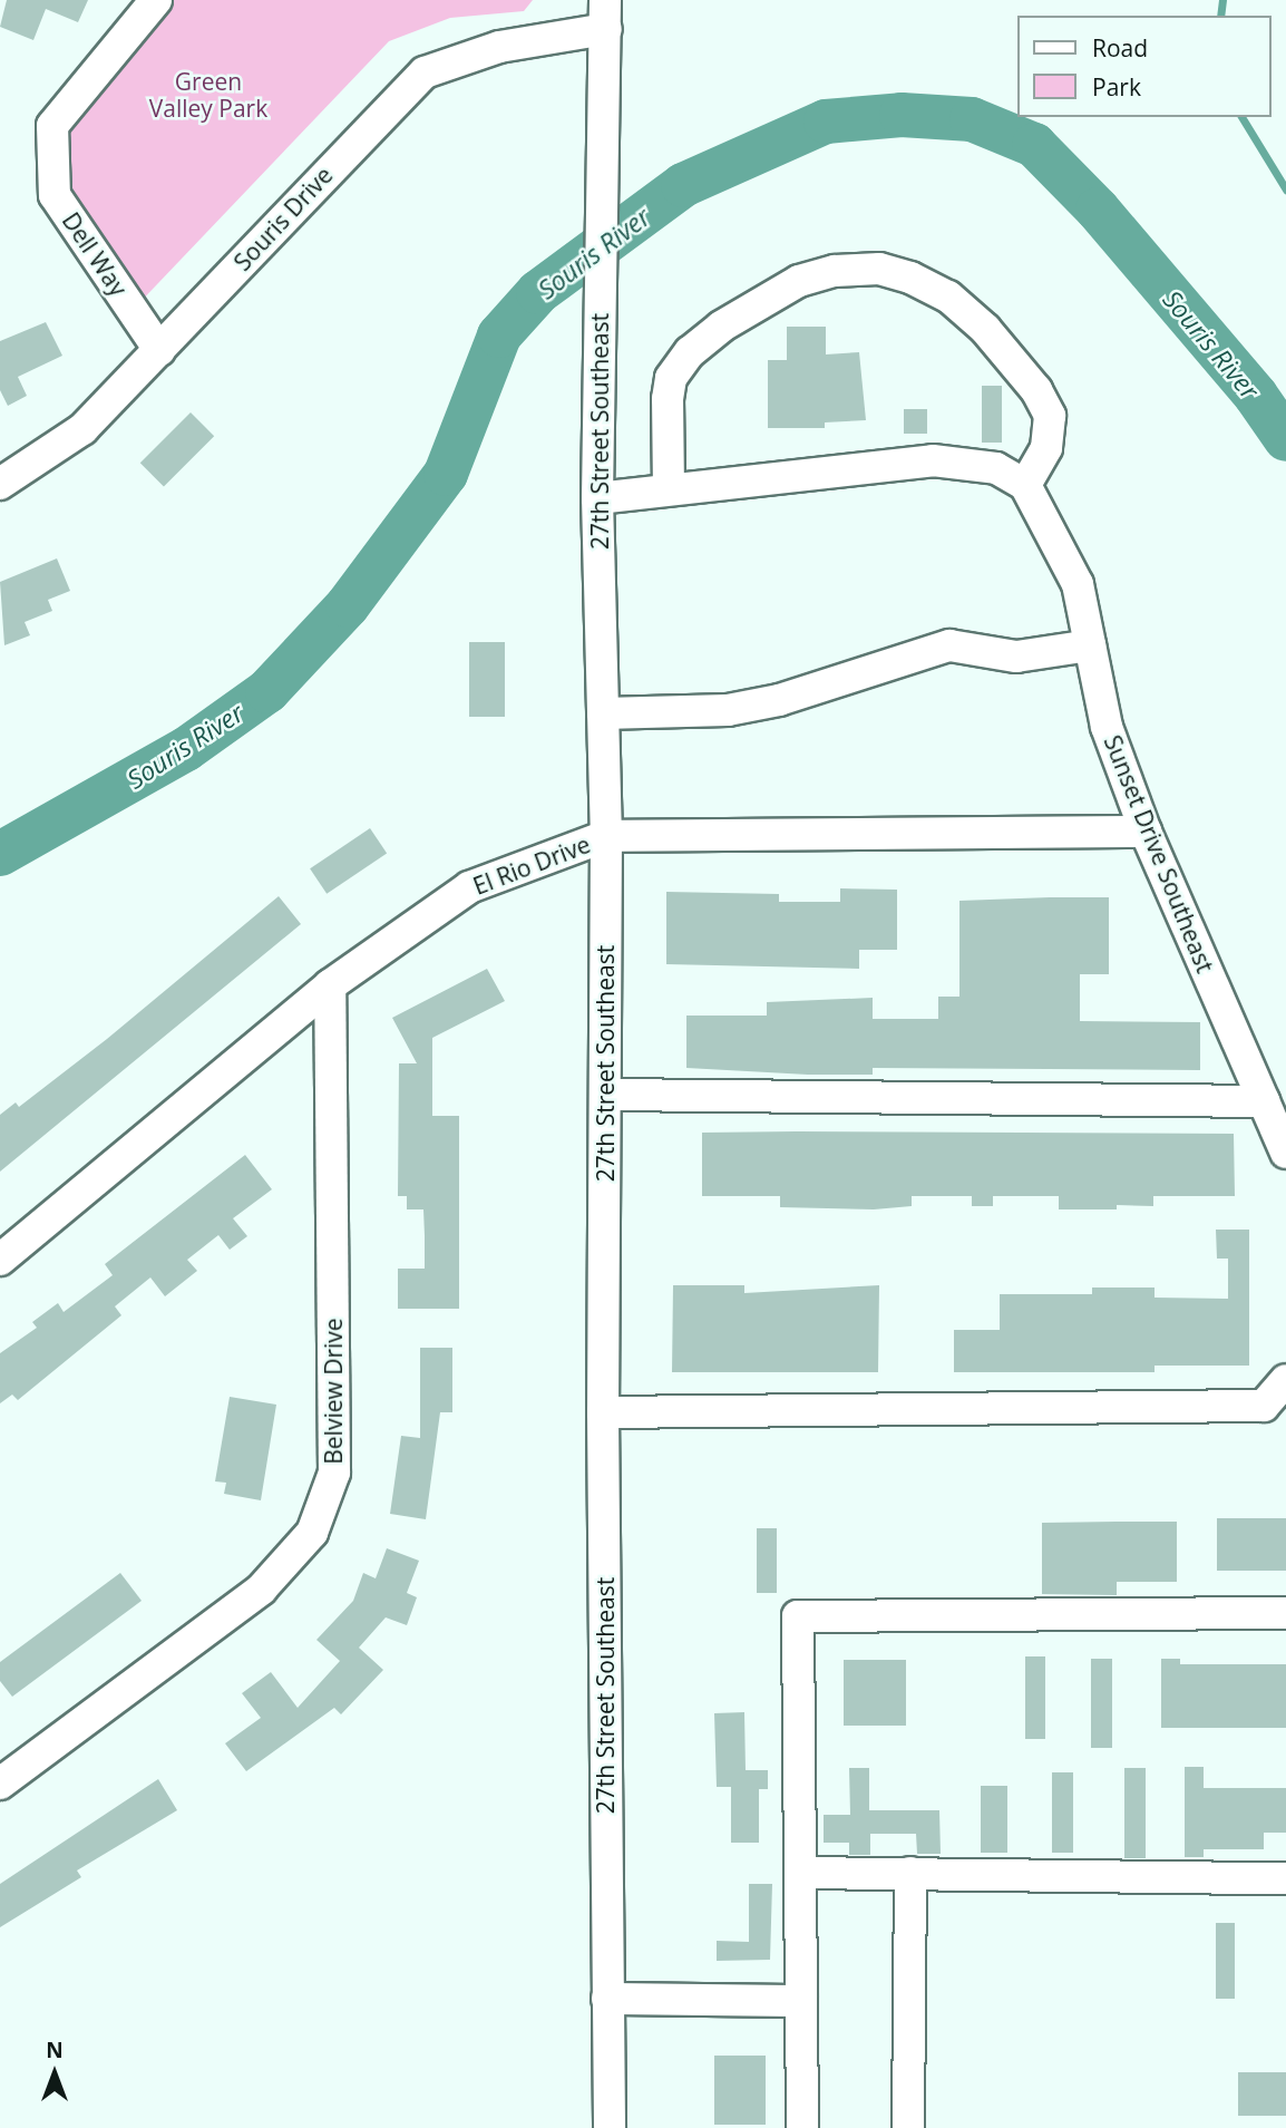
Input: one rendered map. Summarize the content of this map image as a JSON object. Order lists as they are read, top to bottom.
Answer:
{
  "streets": {
    "street": [
      "Souris Drive",
      "Dell Way",
      "27th Street Southeast",
      "Sunset Drive Southeast",
      "El Rio Drive",
      "Belview Drive"
    ]
  },
  "crossings": [
    ["Souris Drive", "Dell Way"],
    ["Souris Drive", "27th Street Southeast"],
    ["27th Street Southeast", "El Rio Drive"],
    ["Sunset Drive Southeast", "El Rio Drive"],
    ["El Rio Drive", "Belview Drive"]
  ],
  "water": ["Souris River"],
  "parks": ["Green Valley Park"],
  "legend": ["Road", "Park"],
  "north": "top"
}
